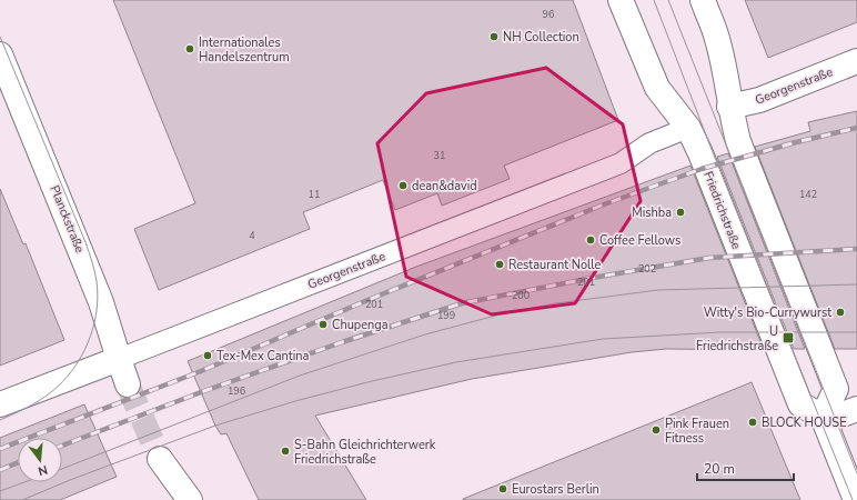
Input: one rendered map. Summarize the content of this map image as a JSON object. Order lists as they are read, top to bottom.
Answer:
{
  "streets": {
    "main road": ["Georgenstraße", "Friedrichstraße", "Planckstraße"]
  },
  "crossings": [
    ["Georgenstraße", "Friedrichstraße"],
    ["Georgenstraße", "Planckstraße"]
  ],
  "places": {
    "other": [
      "NH Collection",
      "Internationales Handelszentrum",
      "dean&david",
      "Mishba",
      "Coffee Fellows",
      "Restaurant Nolle",
      "Witty's Bio-Currywurst",
      "Chupenga",
      "Tex-Mex Cantina",
      "BLOCK HOUSE",
      "Pink Frauen Fitness",
      "S-Bahn Gleichrichterwerk Friedrichstraße",
      "Eurostars Berlin"
    ],
    "transit": ["U Friedrichstraße"]
  },
  "house_numbers": [
    "96",
    "31",
    "11",
    "142",
    "4",
    "202",
    "201",
    "200",
    "201",
    "199",
    "196"
  ],
  "scale_bar": "20 m",
  "north": "bottom"
}
